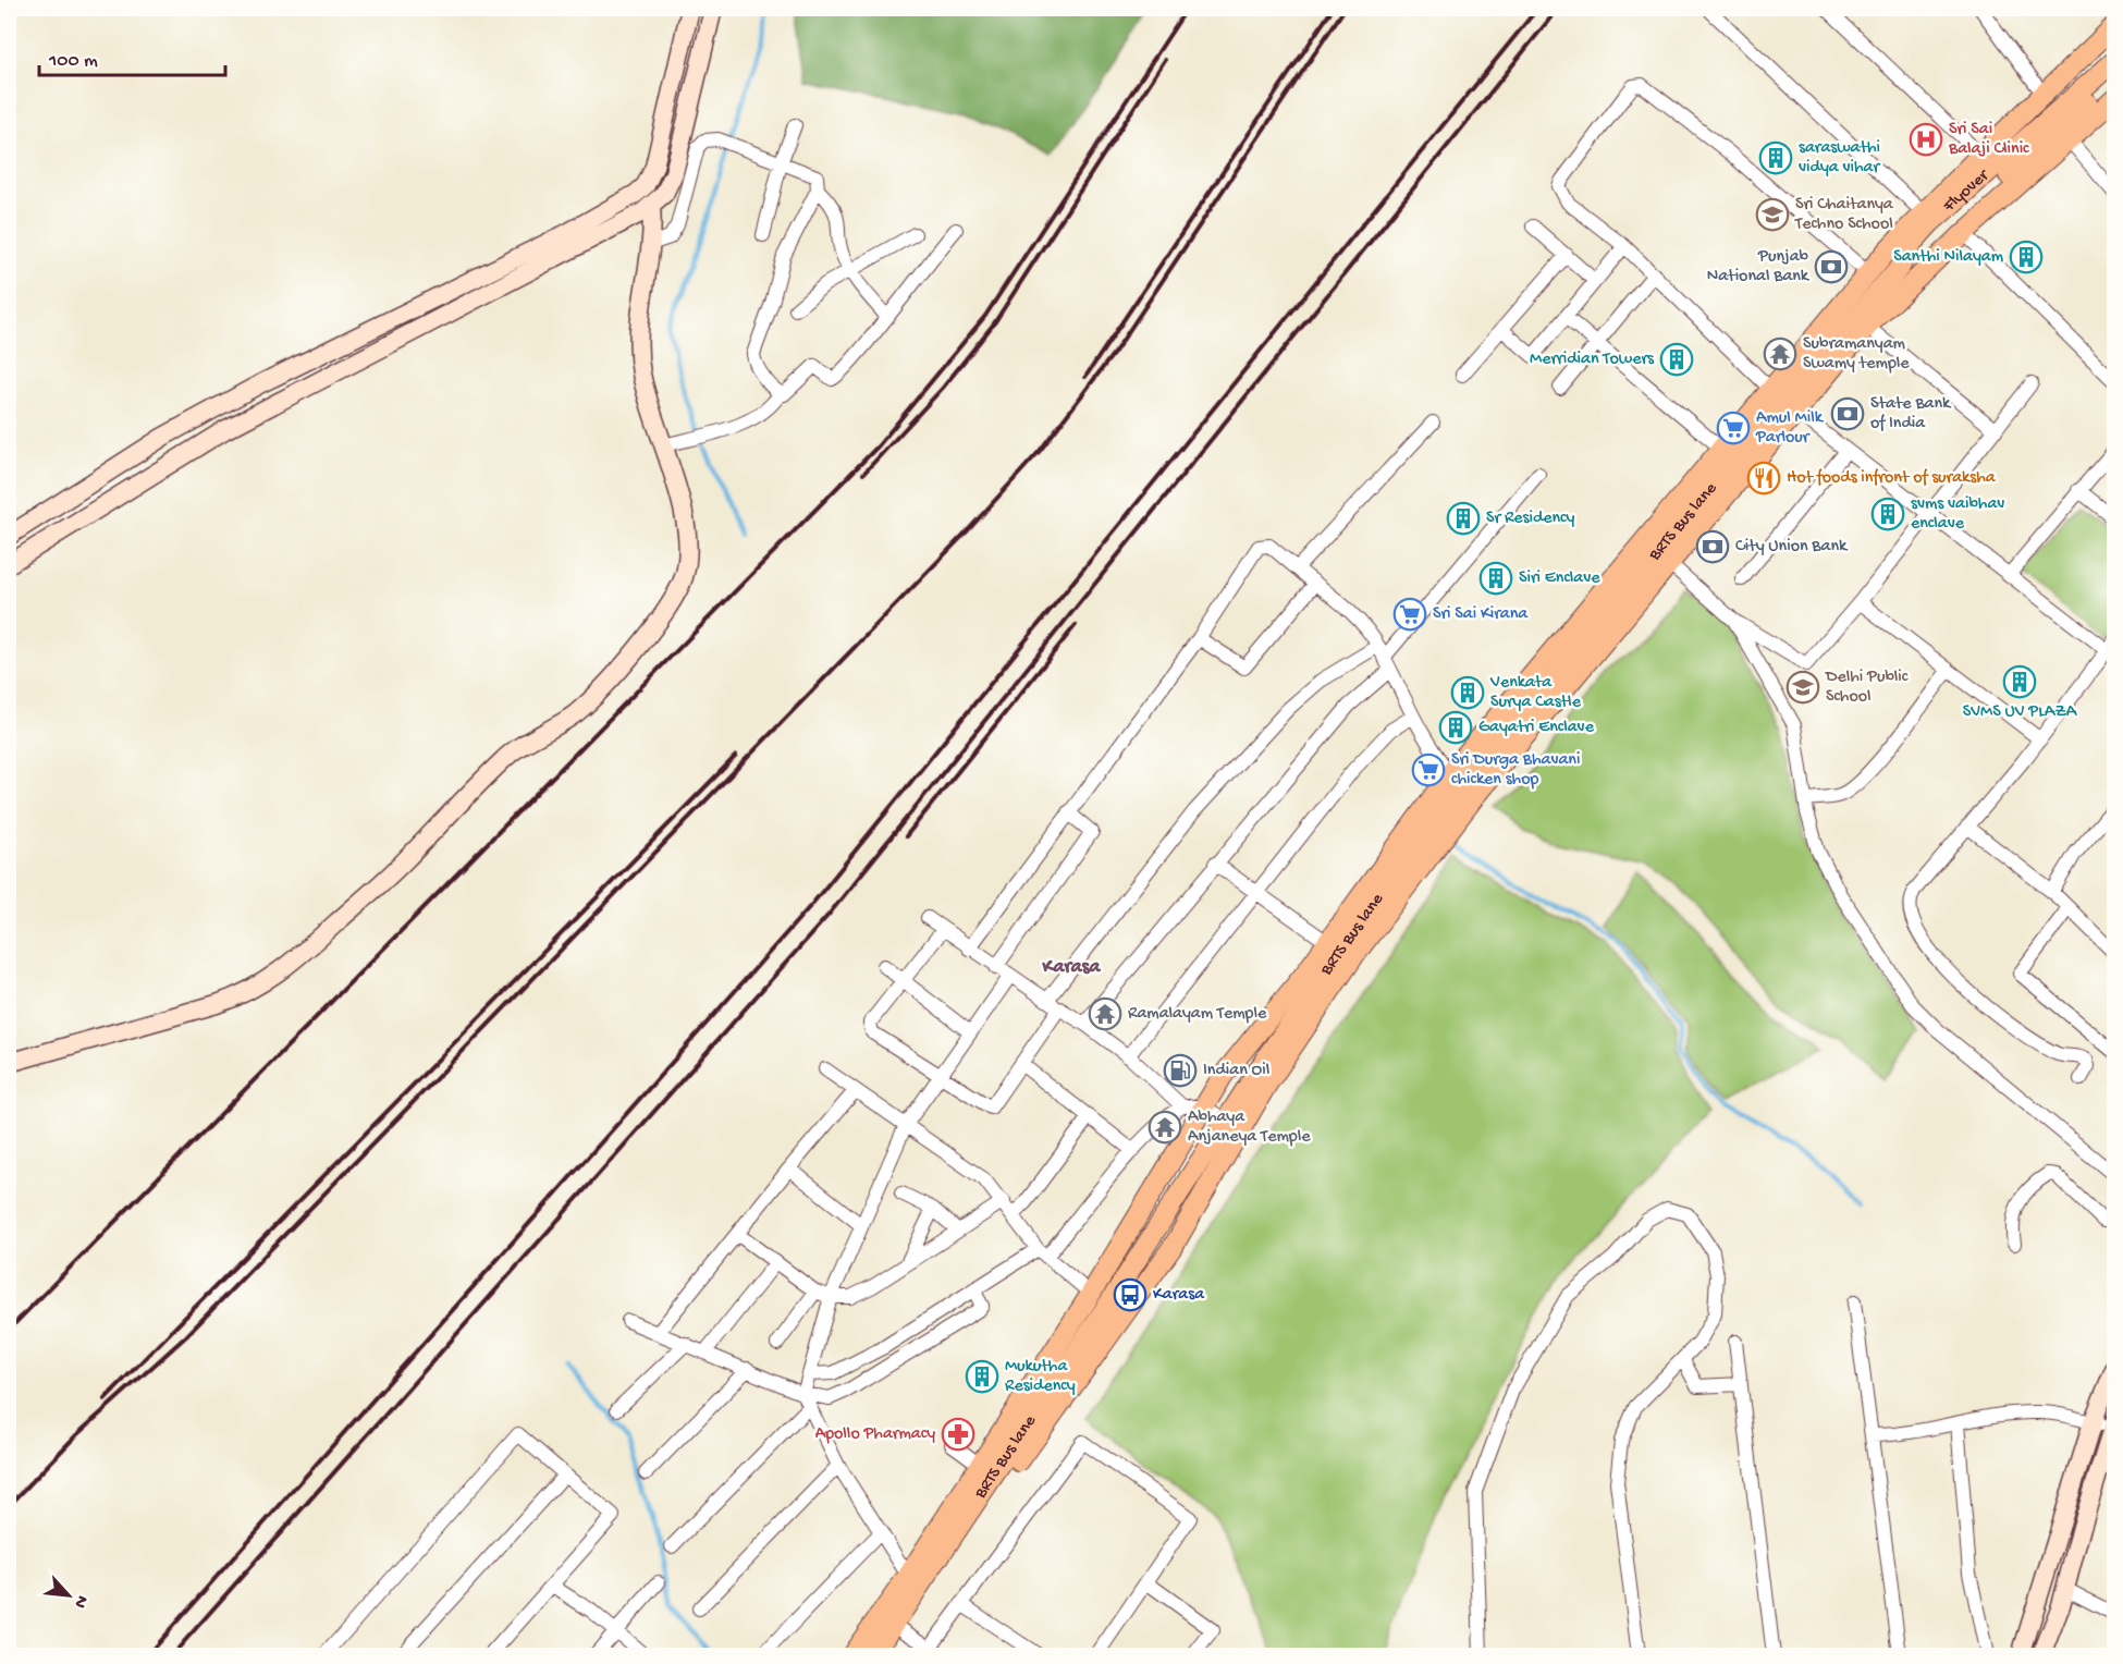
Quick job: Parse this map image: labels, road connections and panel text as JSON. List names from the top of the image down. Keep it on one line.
{"streets":{"main road":["Flyover","BRTS Bus lane"]},"crossings":[["Flyover","BRTS Bus lane"]],"districts":["Karasa"],"places":{"hospital":["Sri Sai Balaji Clinic"],"building":["saraswathi vidya vihar","Santhi Nilayam","Merridian Towers","svms vaibhav enclave","Sr Residency","Siri Enclave","SVMS UV PLAZA","Venkata Surya Castle","Gayatri Enclave","Mukutha Residency"],"school or university":["Sri Chaitanya Techno School","Delhi Public School"],"bank":["Punjab National Bank","State Bank of India","City Union Bank"],"temple":["Subramanyam Swamy temple","Ramalayam Temple","Abhaya Anjaneya Temple"],"supermarket":["Amul Milk Parlour","Sri Sai Kirana","Sri Durga Bhavani chicken shop"],"restaurant":["Hot foods infront of suraksha"],"fuel station":["Indian Oil"],"bus stop":["Karasa"],"pharmacy":["Apollo Pharmacy"]},"scale_bar":"100 m","north":"bottom right"}
